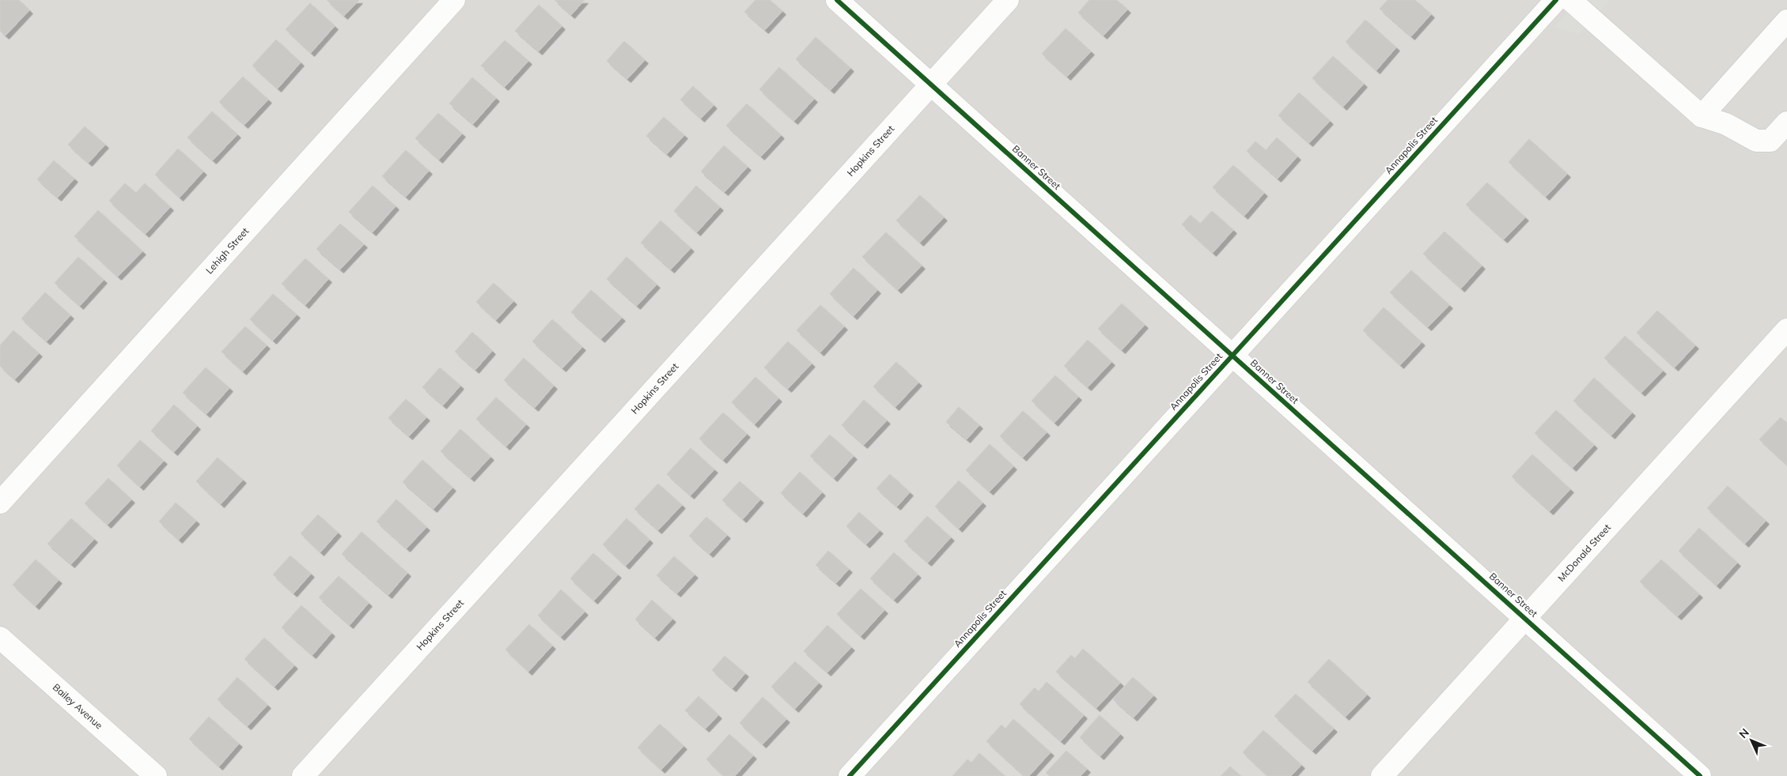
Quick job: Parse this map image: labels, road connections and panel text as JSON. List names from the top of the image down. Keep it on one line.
{"streets":{"street":["Annapolis Street","Hopkins Street","Banner Street","Lehigh Street","McDonald Street","Bailey Avenue"]},"crossings":[["Annapolis Street","Banner Street"],["Hopkins Street","Banner Street"],["Banner Street","McDonald Street"]],"north":"top left"}
